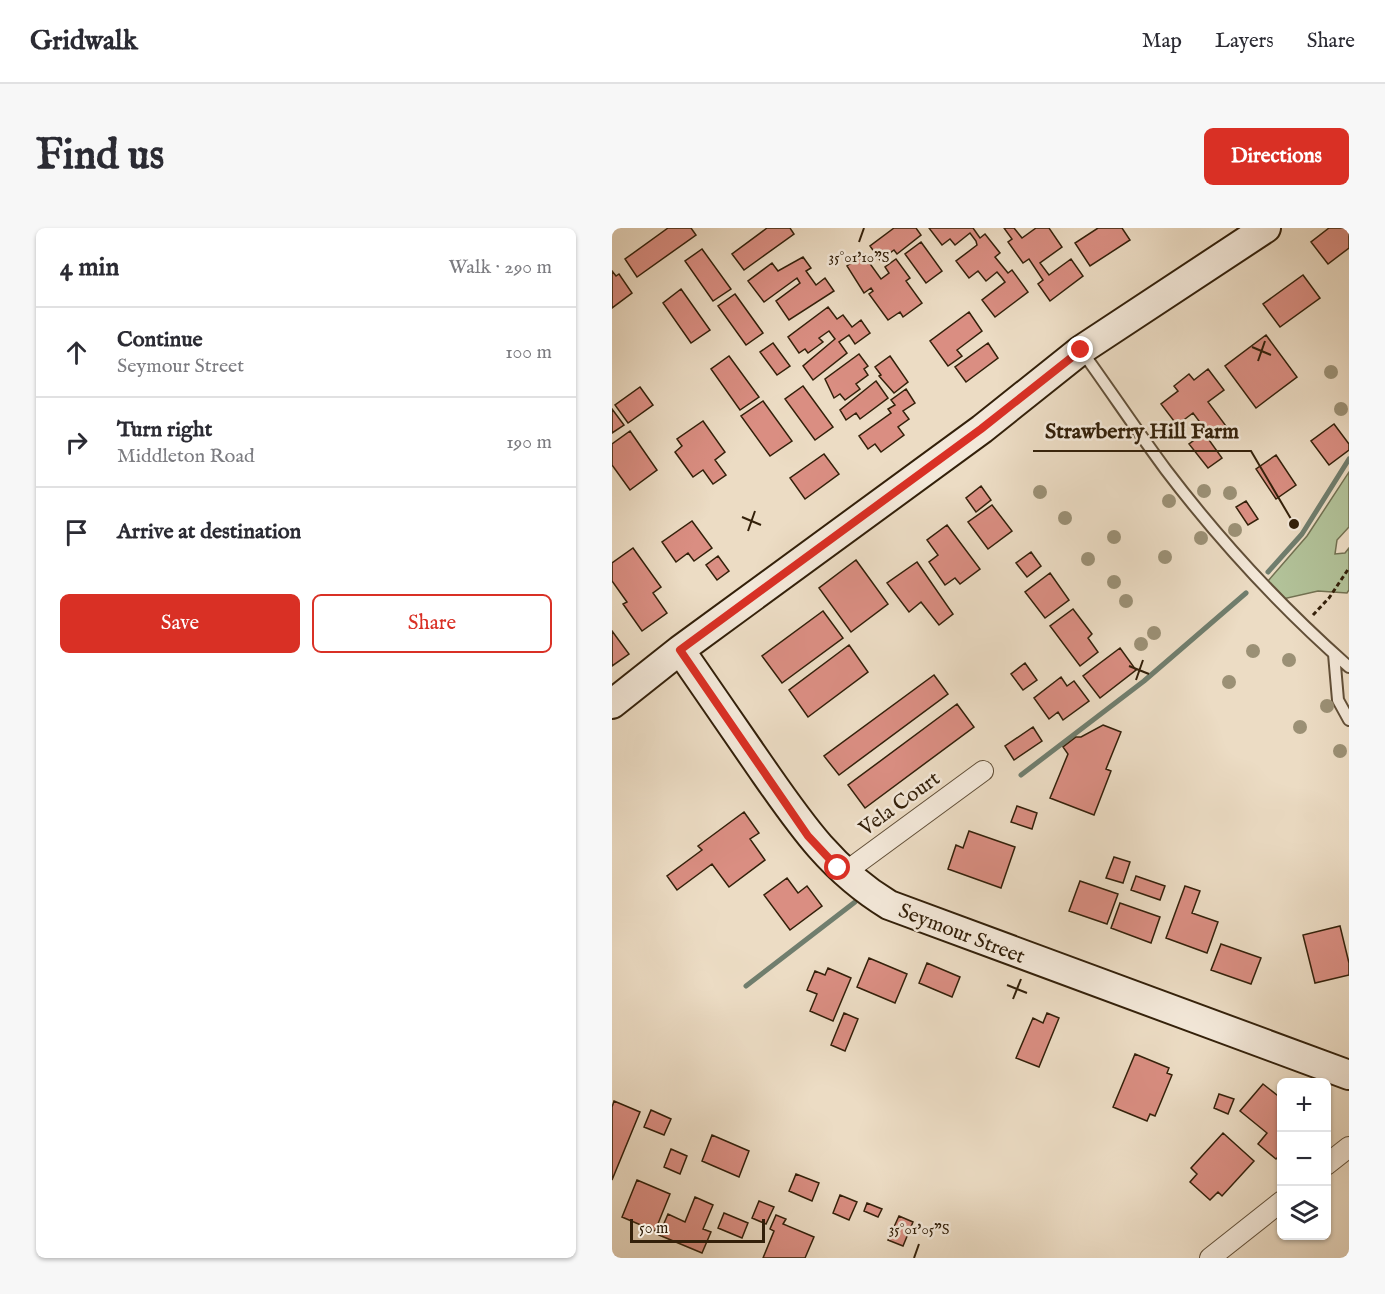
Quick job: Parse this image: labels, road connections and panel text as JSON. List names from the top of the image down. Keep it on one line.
{"streets":{"street":["Vela Court","Seymour Street"]},"crossings":[["Vela Court","Seymour Street"]],"places":["Strawberry Hill Farm"],"scale_bar":"50 m","page":{"header":"Gridwalk","nav":["Map","Layers","Share"],"buttons":["Directions",["Save","Share"]],"title":"Find us","heading":["4 min","Walk · 290 m"],"list":[["Continue","Seymour Street","100 m"],["Turn right","Middleton Road","190 m"],"Arrive at destination"],"map_buttons":["+","−"],"scale":"50 m"},"coordinates":["35°01'10\"S","35°01'05\"S"]}
